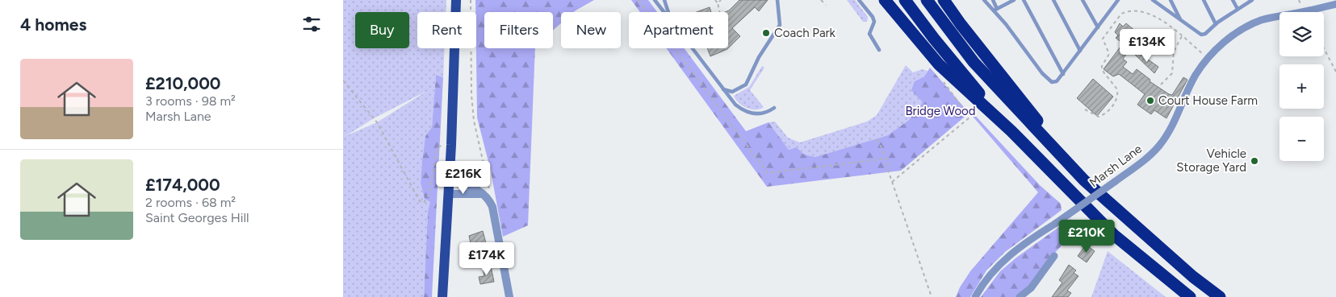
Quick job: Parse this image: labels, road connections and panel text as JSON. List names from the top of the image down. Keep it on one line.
{"streets":{"street":["Marsh Lane"]},"parks":["Bridge Wood"],"places":["Coach Park","Court House Farm","Vehicle Storage Yard"],"page":{"heading":"4 homes","map_buttons":["+","−"],"chip":["Buy","Rent","Filters","New","Apartment"],"price":["£134K","£216K","£210K","£174K"],"list":[{"name":"£210,000","note":"3 rooms · 98 m² · Marsh Lane"},{"name":"£174,000","note":"2 rooms · 68 m² · Saint Georges Hill"}]}}
